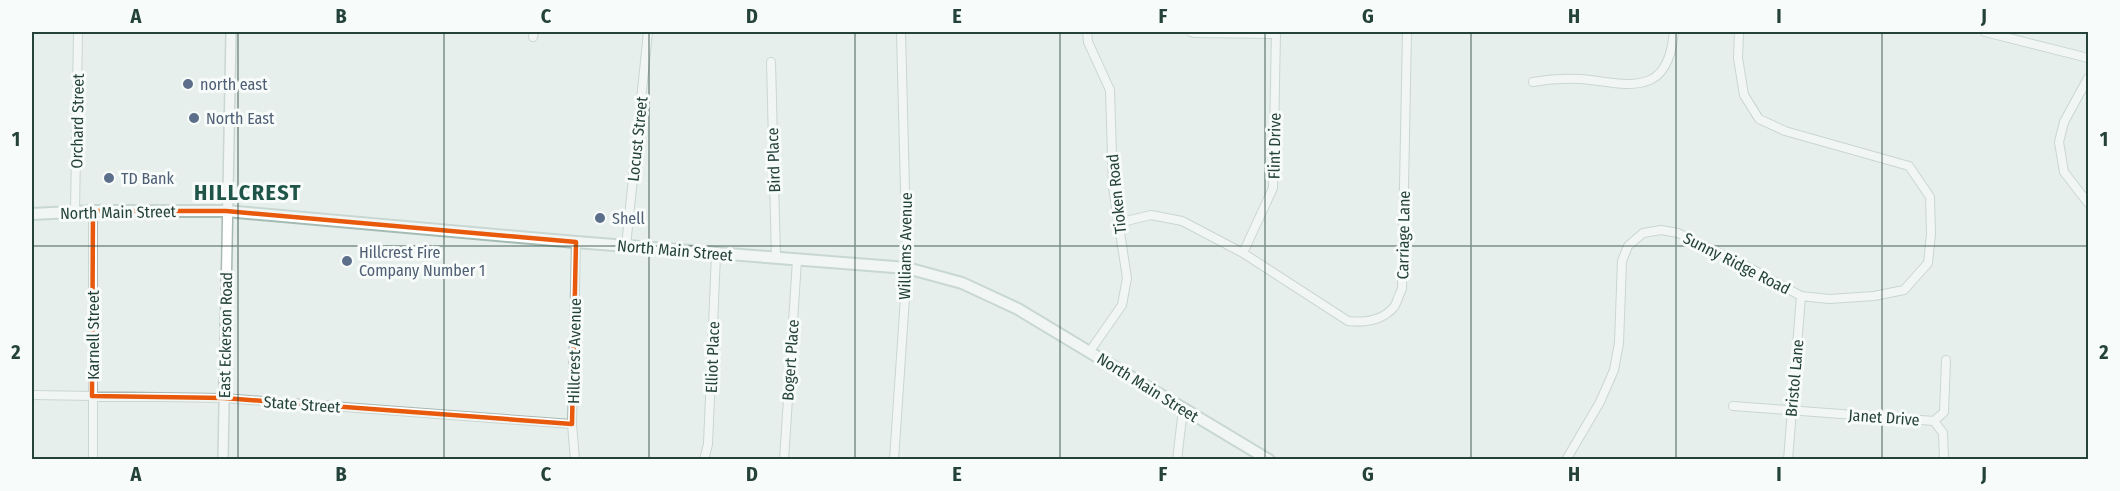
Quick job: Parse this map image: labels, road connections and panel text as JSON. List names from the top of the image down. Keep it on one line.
{"streets":{"main road":["North Main Street"],"street":["Orchard Street","Locust Street","Flint Drive","Bird Place","Tioken Road","Carriage Lane","Williams Avenue","Sunny Ridge Road","Karnell Street","East Eckerson Road","Hillcrest Avenue","Elliot Place","Bogert Place","Bristol Lane","State Street","Janet Drive"]},"crossings":[["Orchard Street","North Main Street"],["Locust Street","North Main Street"],["Flint Drive","Carriage Lane"],["Bird Place","North Main Street"],["Tioken Road","North Main Street"],["Tioken Road","Carriage Lane"],["North Main Street","Williams Avenue"],["North Main Street","Karnell Street"],["North Main Street","East Eckerson Road"],["North Main Street","Hillcrest Avenue"],["North Main Street","Elliot Place"],["North Main Street","Bogert Place"],["Sunny Ridge Road","Bristol Lane"],["Karnell Street","State Street"],["East Eckerson Road","State Street"],["Hillcrest Avenue","State Street"],["Bristol Lane","Janet Drive"]],"districts":["HILLCREST"],"places":["north east","North East","TD Bank","Shell","Hillcrest Fire Company Number 1"],"grid":{"columns":["A","B","C","D","E","F","G","H","I","J"],"rows":["1","2"]}}
